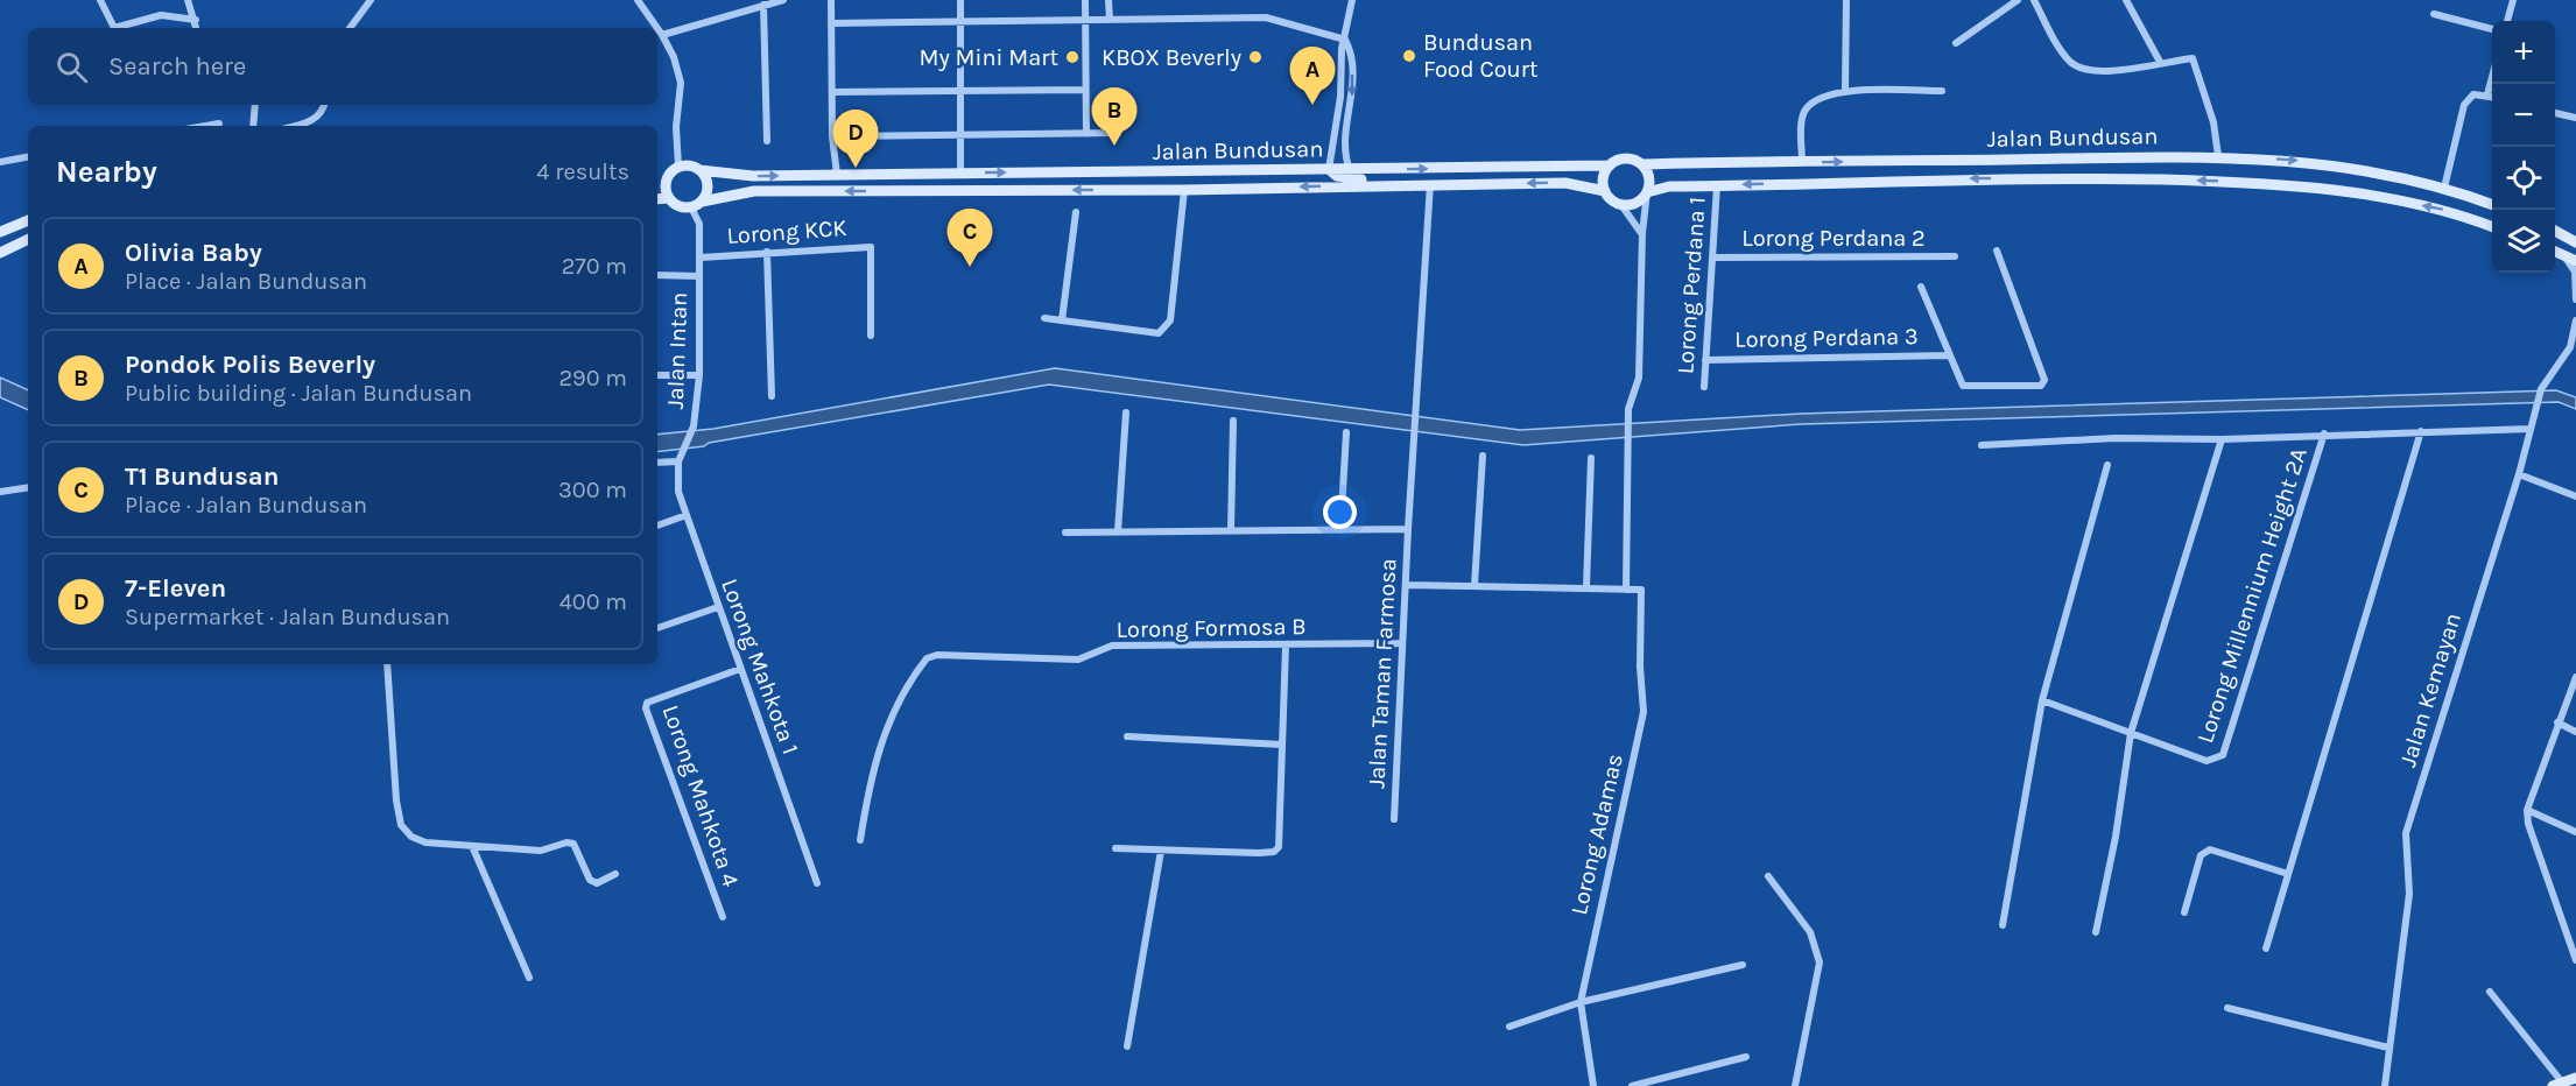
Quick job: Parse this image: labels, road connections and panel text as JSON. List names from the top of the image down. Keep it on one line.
{"streets":{"main road":["Jalan Bundusan"],"street":["Lorong KCK","Lorong Perdana 2","Lorong Perdana 1","Lorong Perdana 3","Jalan Intan","Lorong Millennium Height 2A","Lorong Formosa B","Lorong Mahkota 1","Jalan Taman Farmosa","Jalan Kemayan","Lorong Mahkota 4","Lorong Adamas"]},"crossings":[["Jalan Bundusan","Lorong Perdana 1"],["Jalan Bundusan","Jalan Intan"],["Jalan Bundusan","Jalan Taman Farmosa"],["Lorong KCK","Jalan Intan"],["Lorong Perdana 2","Lorong Perdana 1"],["Lorong Perdana 1","Lorong Perdana 3"],["Jalan Intan","Lorong Mahkota 1"],["Lorong Formosa B","Jalan Taman Farmosa"],["Lorong Mahkota 1","Lorong Mahkota 4"]],"places":["Bundusan Food Court","My Mini Mart","KBOX Beverly"],"page":{"map_buttons":["+","−"],"search":"Search here","pins":["A","B","D","C"],"heading":["Nearby","4 results"],"list":[{"mark":"A","name":"Olivia Baby","note":"Place · Jalan Bundusan","value":"270 m"},{"mark":"B","name":"Pondok Polis Beverly","note":"Public building · Jalan Bundusan","value":"290 m"},{"mark":"C","name":"T1 Bundusan","note":"Place · Jalan Bundusan","value":"300 m"},{"mark":"D","name":"7-Eleven","note":"Supermarket · Jalan Bundusan","value":"400 m"}]}}
